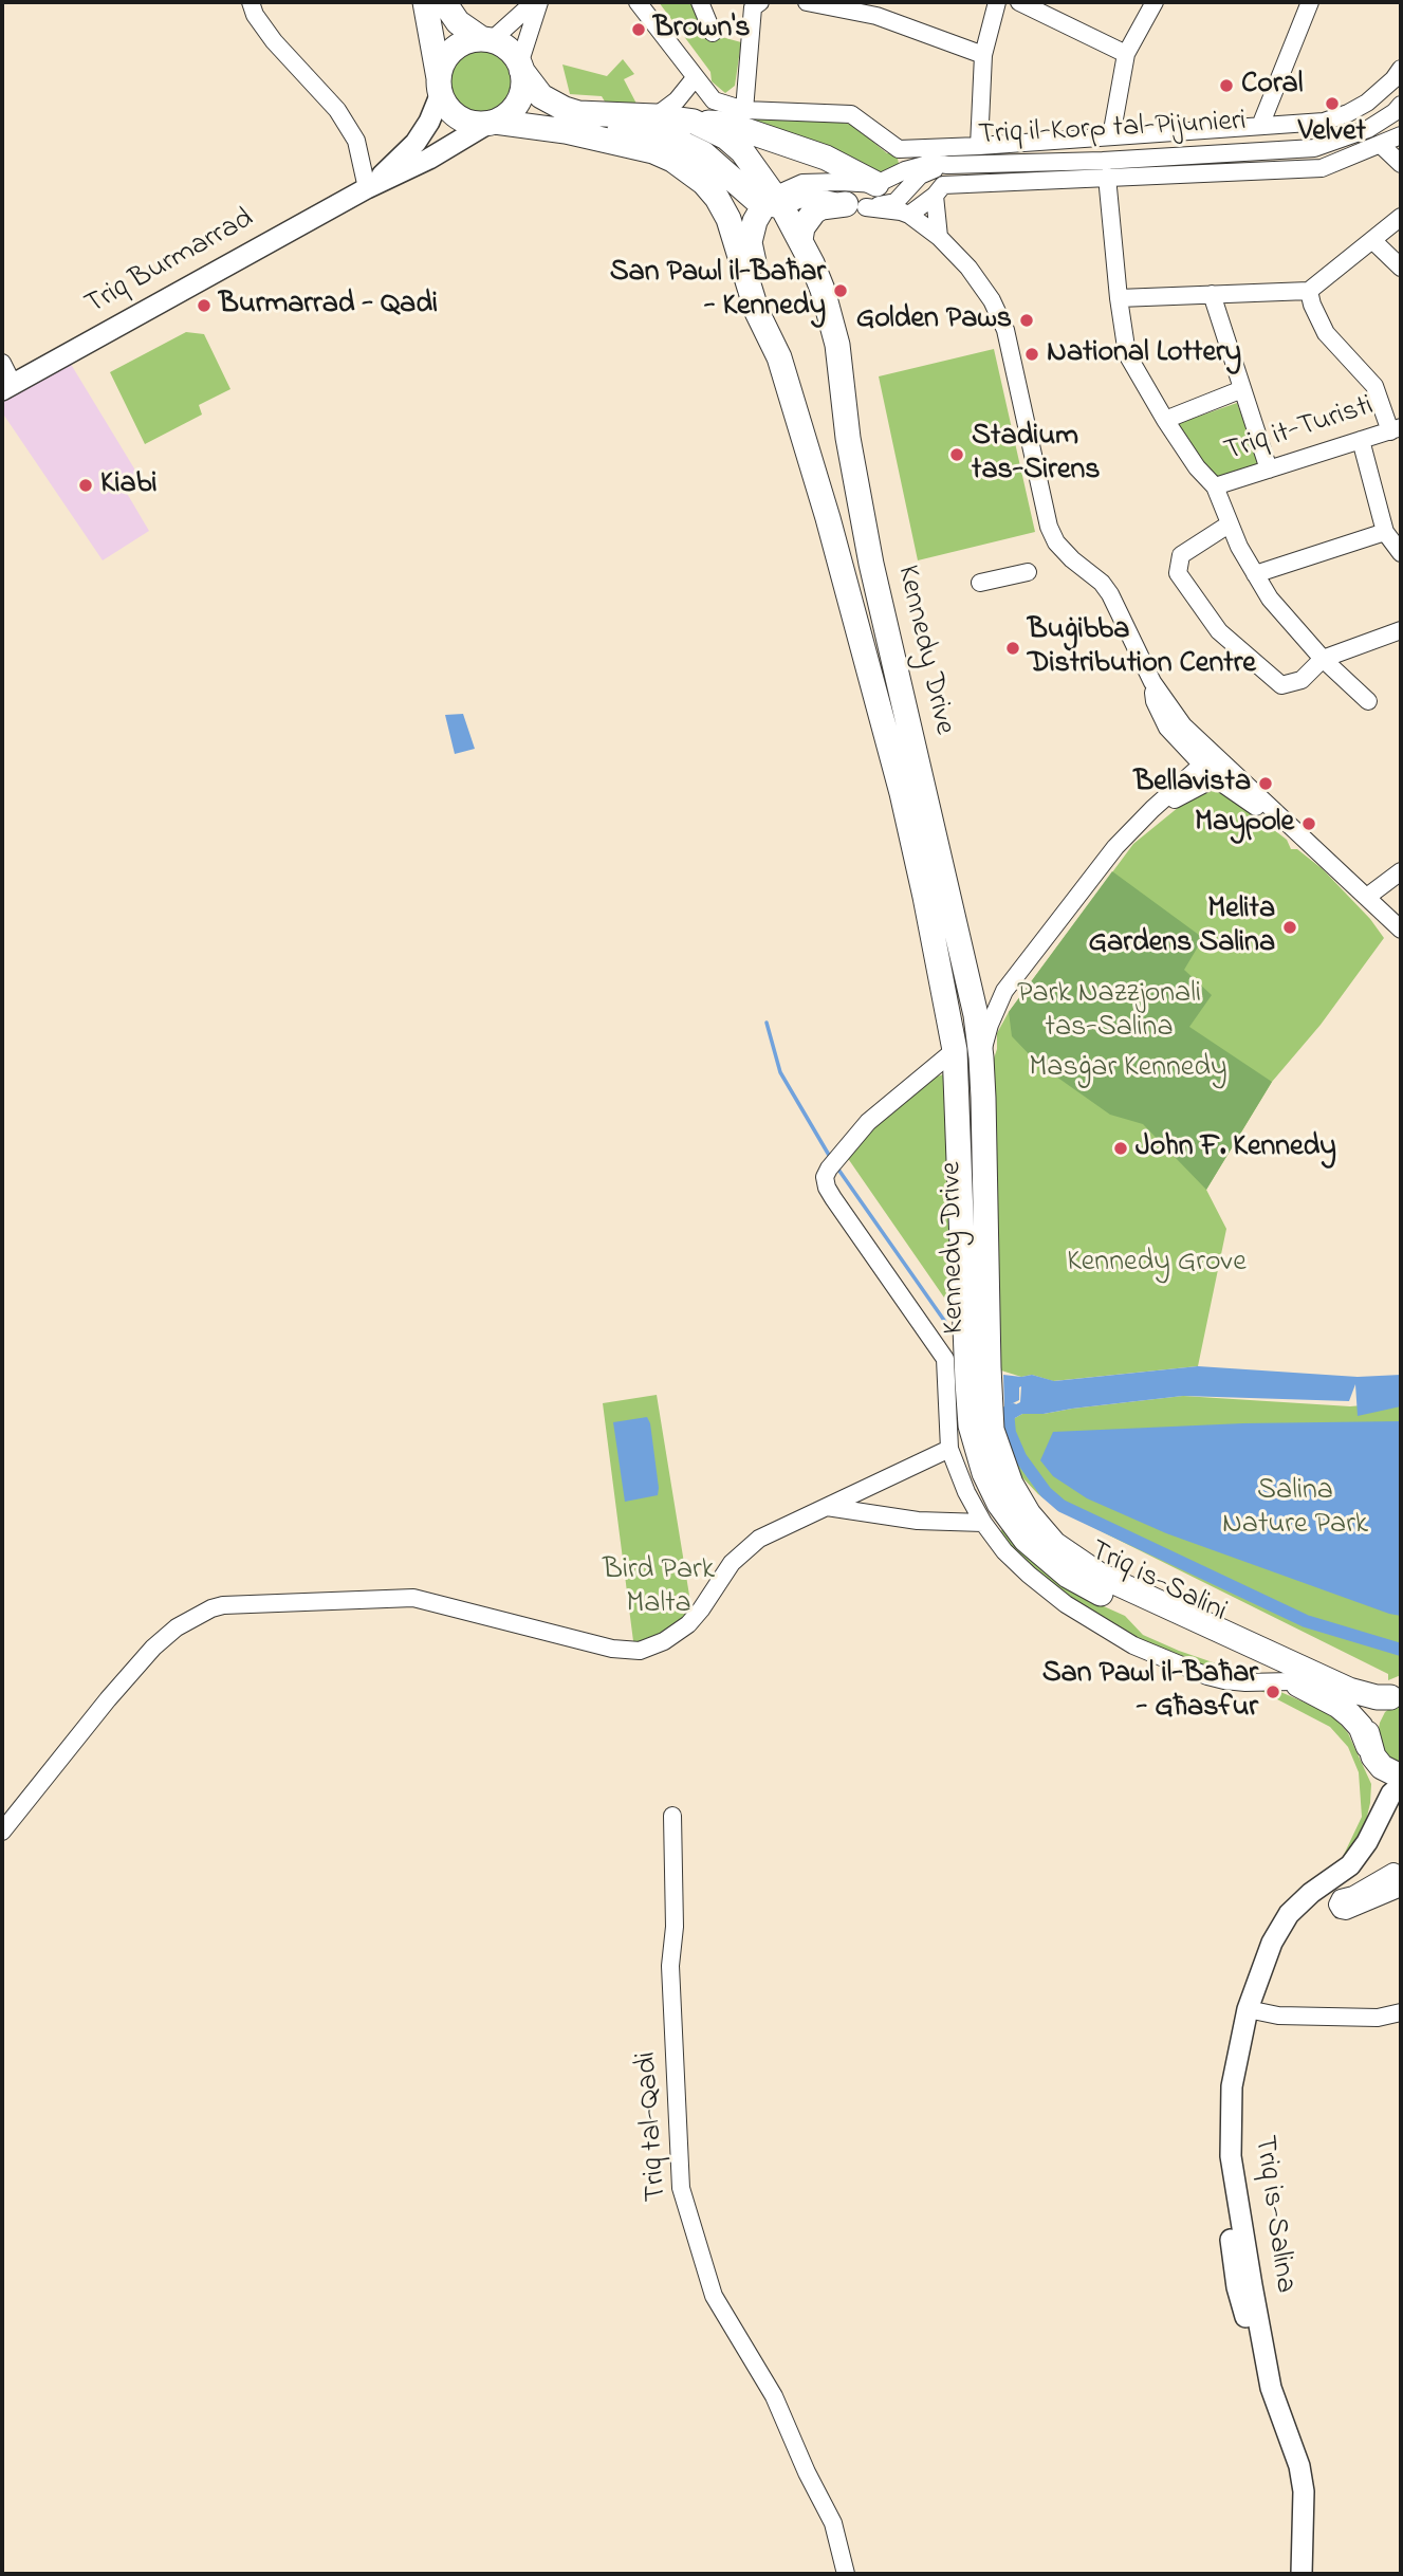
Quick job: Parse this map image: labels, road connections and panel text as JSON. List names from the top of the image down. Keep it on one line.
{"streets":{"highway":["Kennedy Drive","Triq is-Salini"],"main road":["Triq Burmarrad","Triq is-Salina"],"street":["Triq il-Korp tal-Pijunieri","Triq it-Turisti","Triq tal-Qadi"]},"crossings":[["Triq Burmarrad","Kennedy Drive"],["Kennedy Drive","Triq is-Salini"]],"parks":["Park Nazzjonali tas-Salina","Masġar Kennedy","Kennedy Grove","Salina Nature Park","Bird Park Malta"],"places":["Brown's","Coral","Velvet","San Pawl il-Baħar - Kennedy","Burmarrad - Qadi","Golden Paws","National Lottery","Stadium tas-Sirens","Kiabi","Buġibba Distribution Centre","Bellavista","Maypole","Melita Gardens Salina","John F. Kennedy","San Pawl il-Baħar - Għasfur"]}
